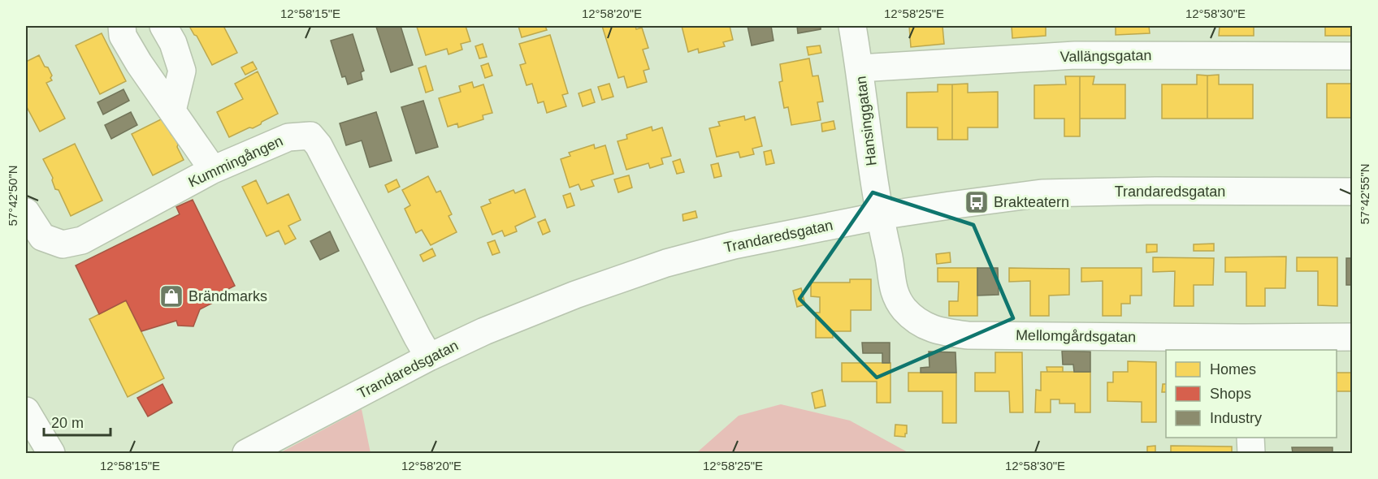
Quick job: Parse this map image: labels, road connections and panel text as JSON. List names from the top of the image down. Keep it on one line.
{"streets":{"street":["Vallängsgatan","Hansinggatan","Kummingången","Trandaredsgatan","Mellomgårdsgatan"]},"crossings":[["Vallängsgatan","Hansinggatan"],["Hansinggatan","Trandaredsgatan"],["Hansinggatan","Mellomgårdsgatan"],["Kummingången","Trandaredsgatan"],["Trandaredsgatan","Mellomgårdsgatan"]],"places":{"bus stop":["Brakteatern"],"shop":["Brändmarks"]},"legend":["Homes","Shops","Industry"],"scale_bar":"20 m","coordinates":["12°58'15\"E","12°58'20\"E","12°58'25\"E","12°58'30\"E","57°42'55\"N","57°42'50\"N"]}
